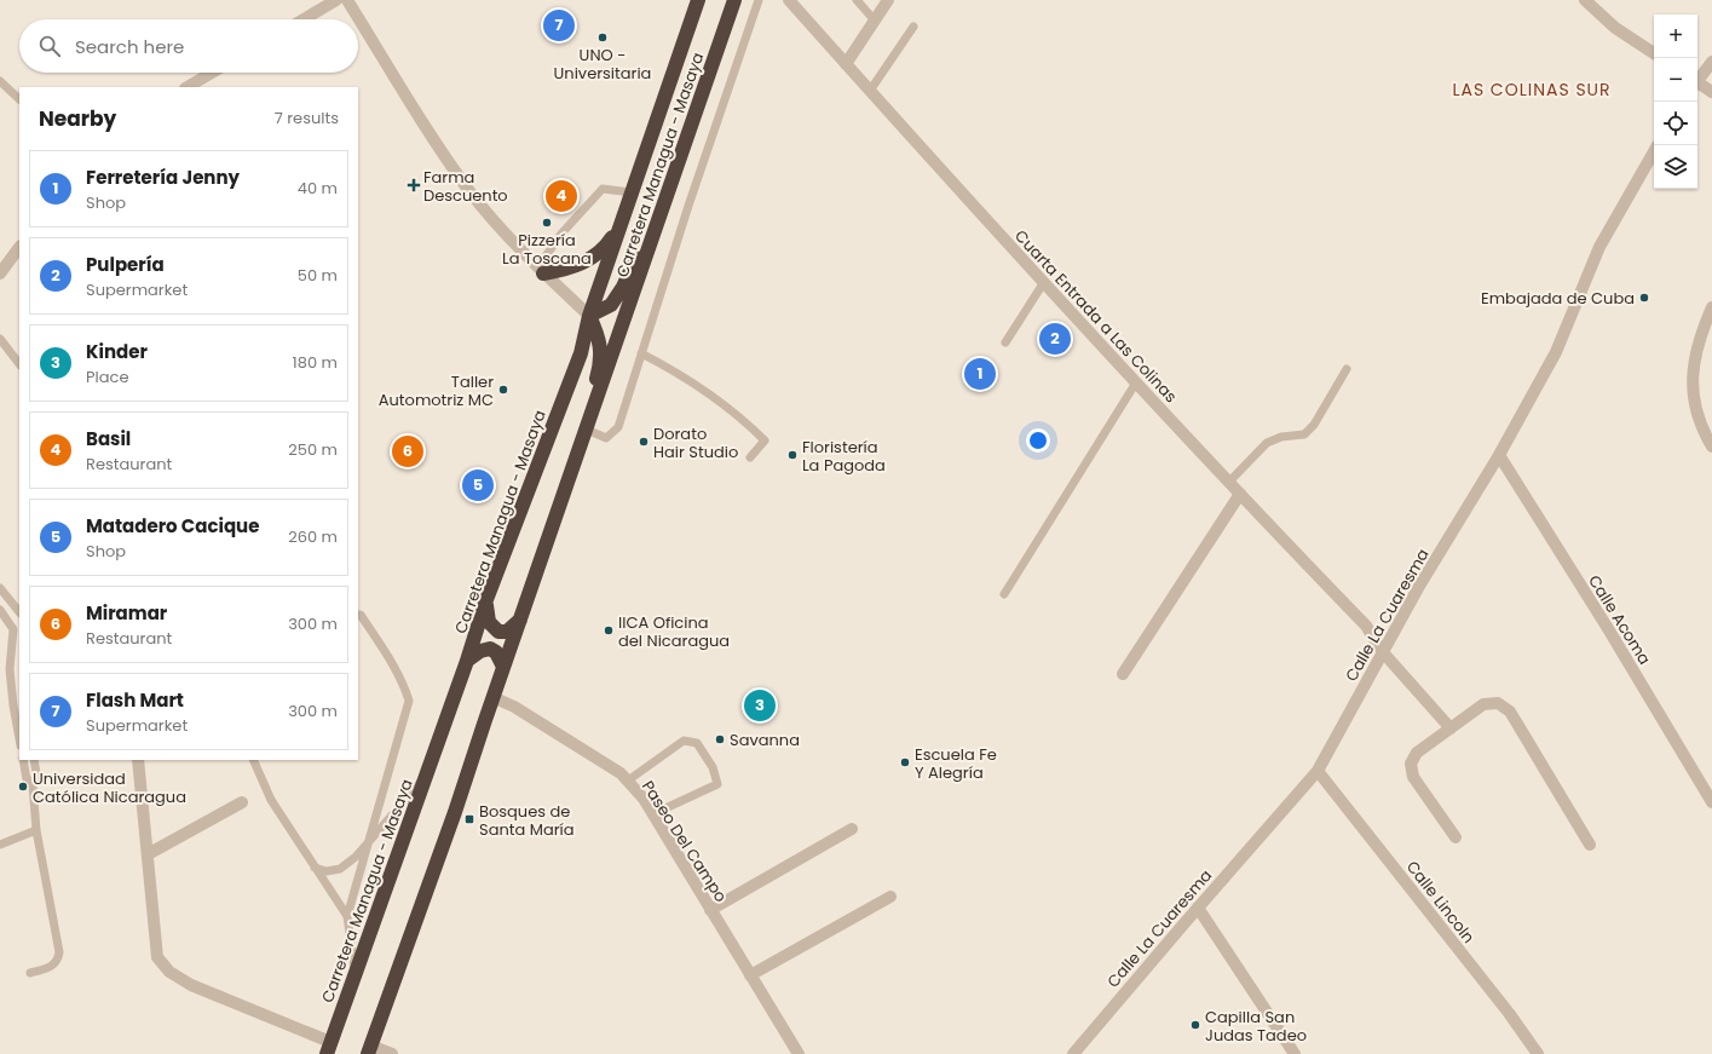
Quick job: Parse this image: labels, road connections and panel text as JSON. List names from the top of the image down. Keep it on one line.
{"streets":{"highway":["Carretera Managua - Masaya"],"street":["Cuarta Entrada a Las Colinas","Calle La Cuaresma","Calle Acoma","Paseo Del Campo","Calle Lincoln"]},"crossings":[["Carretera Managua - Masaya","Paseo Del Campo"],["Cuarta Entrada a Las Colinas","Calle La Cuaresma"],["Calle La Cuaresma","Calle Acoma"],["Calle La Cuaresma","Calle Lincoln"]],"districts":["LAS COLINAS SUR"],"places":{"other":["UNO - Universitaria","Pizzería La Toscana","Embajada de Cuba","Taller Automotriz MC","Dorato Hair Studio","Floristería La Pagoda","IICA Oficina del Nicaragua","Savanna","Escuela Fe Y Alegría","Universidad Católica Nicaragua","Capilla San Judas Tadeo"],"health":["Farma Descuento"],"transit":["Bosques de Santa María"]},"page":{"pins":["7","4","2","1","6","5","3"],"map_buttons":["+","−"],"search":"Search here","heading":["Nearby","7 results"],"list":[{"mark":"1","name":"Ferretería Jenny","note":"Shop","value":"40 m"},{"mark":"2","name":"Pulpería","note":"Supermarket","value":"50 m"},{"mark":"3","name":"Kinder","note":"Place","value":"180 m"},{"mark":"4","name":"Basil","note":"Restaurant","value":"250 m"},{"mark":"5","name":"Matadero Cacique","note":"Shop","value":"260 m"},{"mark":"6","name":"Miramar","note":"Restaurant","value":"300 m"},{"mark":"7","name":"Flash Mart","note":"Supermarket","value":"300 m"}]}}
